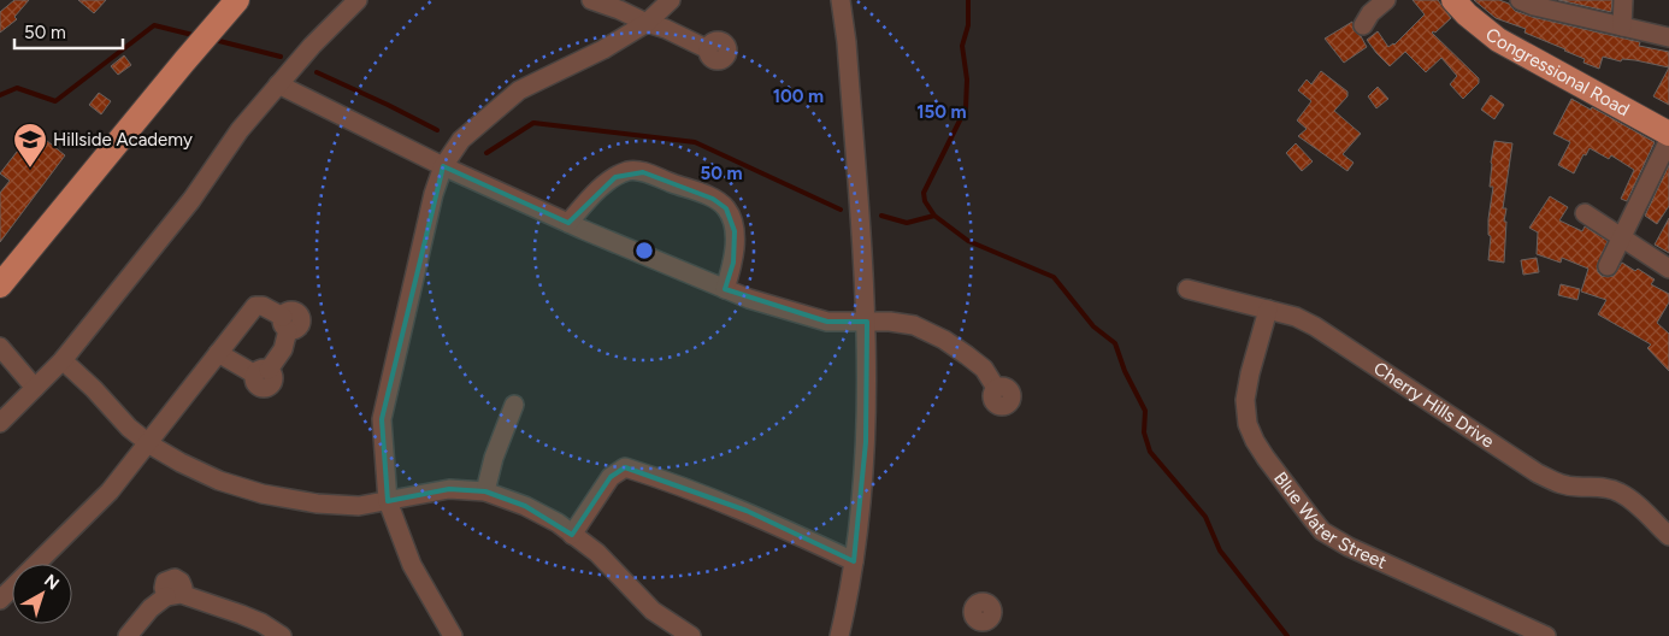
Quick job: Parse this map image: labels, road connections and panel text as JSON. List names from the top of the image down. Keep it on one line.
{"streets":{"main road":["Congressional Road"],"street":["Cherry Hills Drive","Blue Water Street"]},"crossings":[["Cherry Hills Drive","Blue Water Street"]],"places":{"school or university":["Hillside Academy"]},"scale_bar":"50 m","north":"top right","rings":["100 m","150 m","50 m"]}
